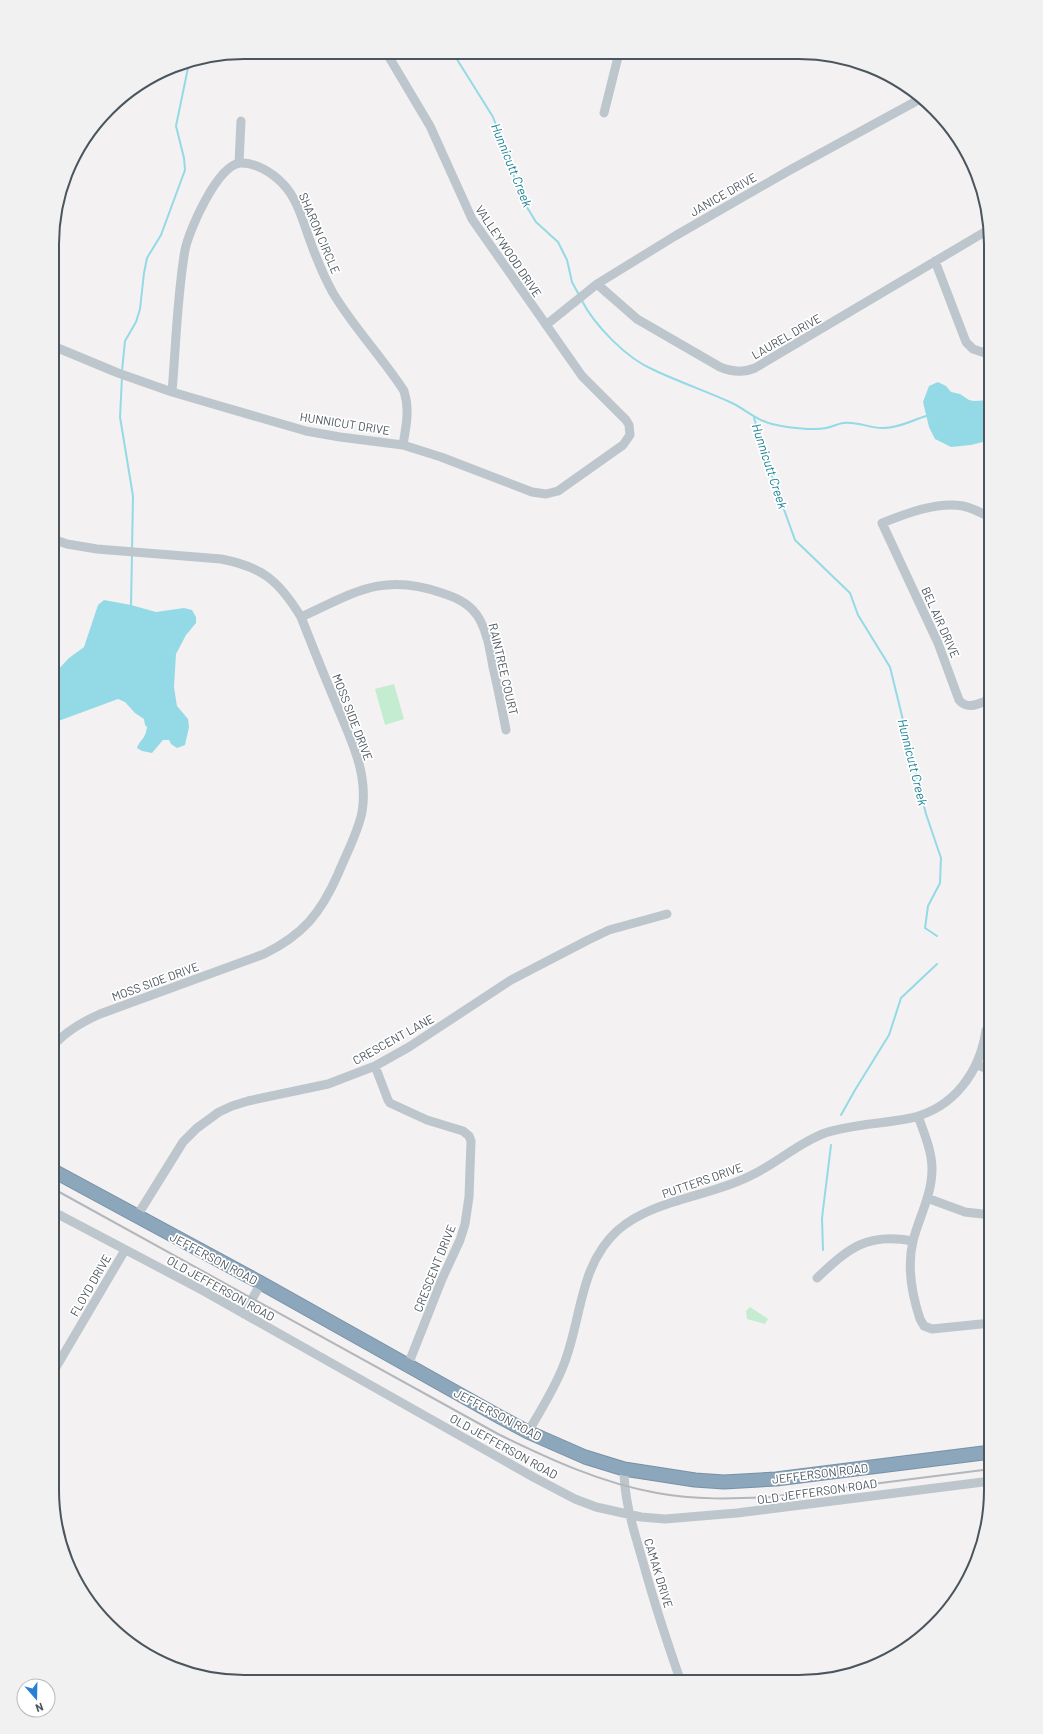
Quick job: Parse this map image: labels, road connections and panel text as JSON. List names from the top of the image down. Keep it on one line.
{"streets":{"highway":["JEFFERSON ROAD"],"street":["JANICE DRIVE","SHARON CIRCLE","VALLEYWOOD DRIVE","LAUREL DRIVE","HUNNICUT DRIVE","BEL AIR DRIVE","RAINTREE COURT","MOSS SIDE DRIVE","CRESCENT LANE","PUTTERS DRIVE","CRESCENT DRIVE","FLOYD DRIVE","OLD JEFFERSON ROAD","CAMAK DRIVE"]},"crossings":[["JANICE DRIVE","VALLEYWOOD DRIVE"],["JANICE DRIVE","LAUREL DRIVE"],["SHARON CIRCLE","HUNNICUT DRIVE"],["VALLEYWOOD DRIVE","HUNNICUT DRIVE"],["RAINTREE COURT","MOSS SIDE DRIVE"],["CRESCENT LANE","JEFFERSON ROAD"],["CRESCENT LANE","CRESCENT DRIVE"],["PUTTERS DRIVE","JEFFERSON ROAD"],["JEFFERSON ROAD","CRESCENT DRIVE"],["JEFFERSON ROAD","CAMAK DRIVE"],["FLOYD DRIVE","OLD JEFFERSON ROAD"],["OLD JEFFERSON ROAD","CAMAK DRIVE"]],"water":["Hunnicutt Creek"],"north":"bottom"}
